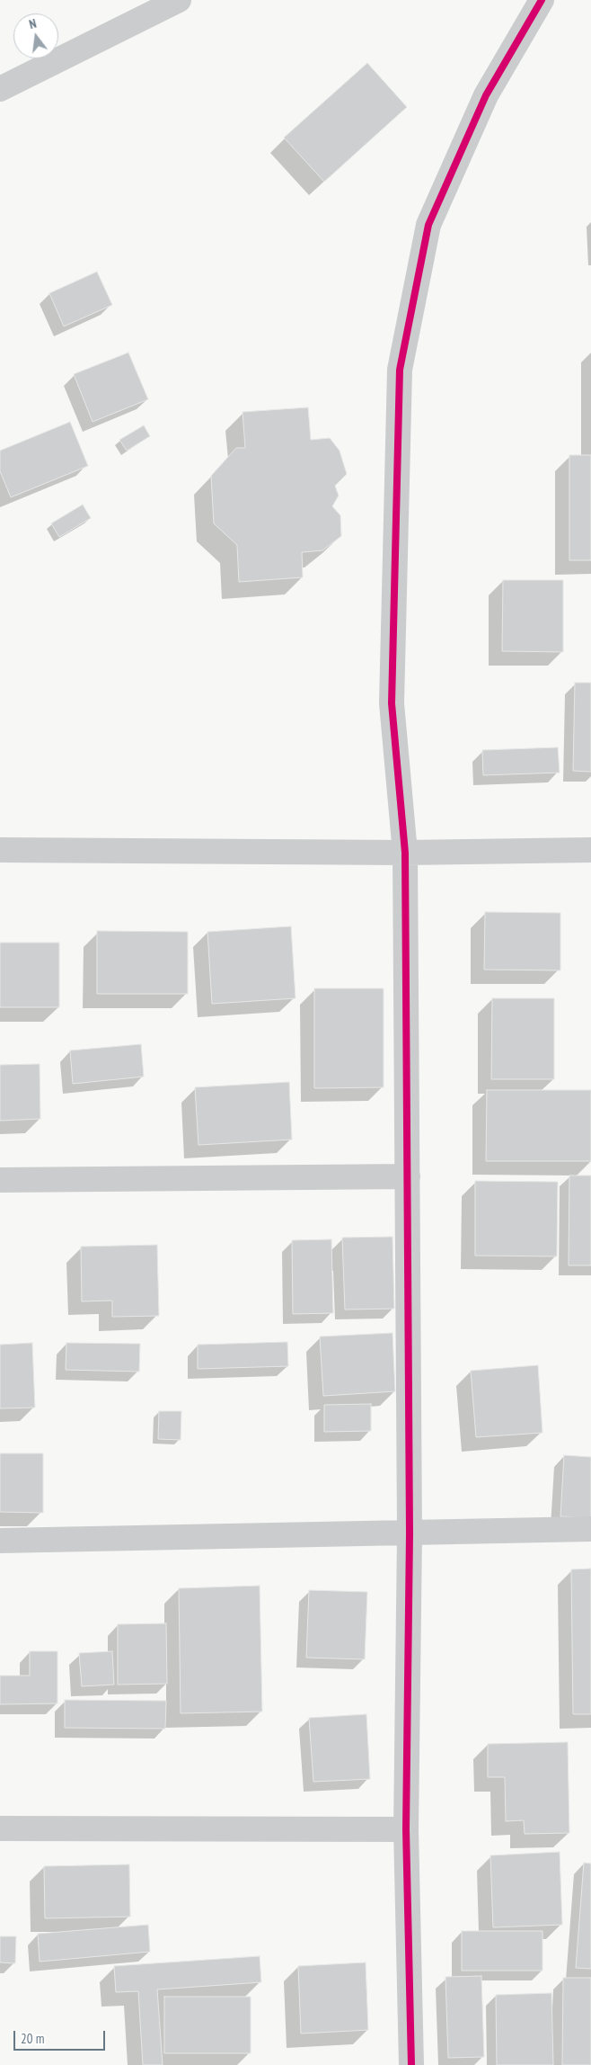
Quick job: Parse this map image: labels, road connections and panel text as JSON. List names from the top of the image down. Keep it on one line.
{"scale_bar":"20 m","north":"top"}
